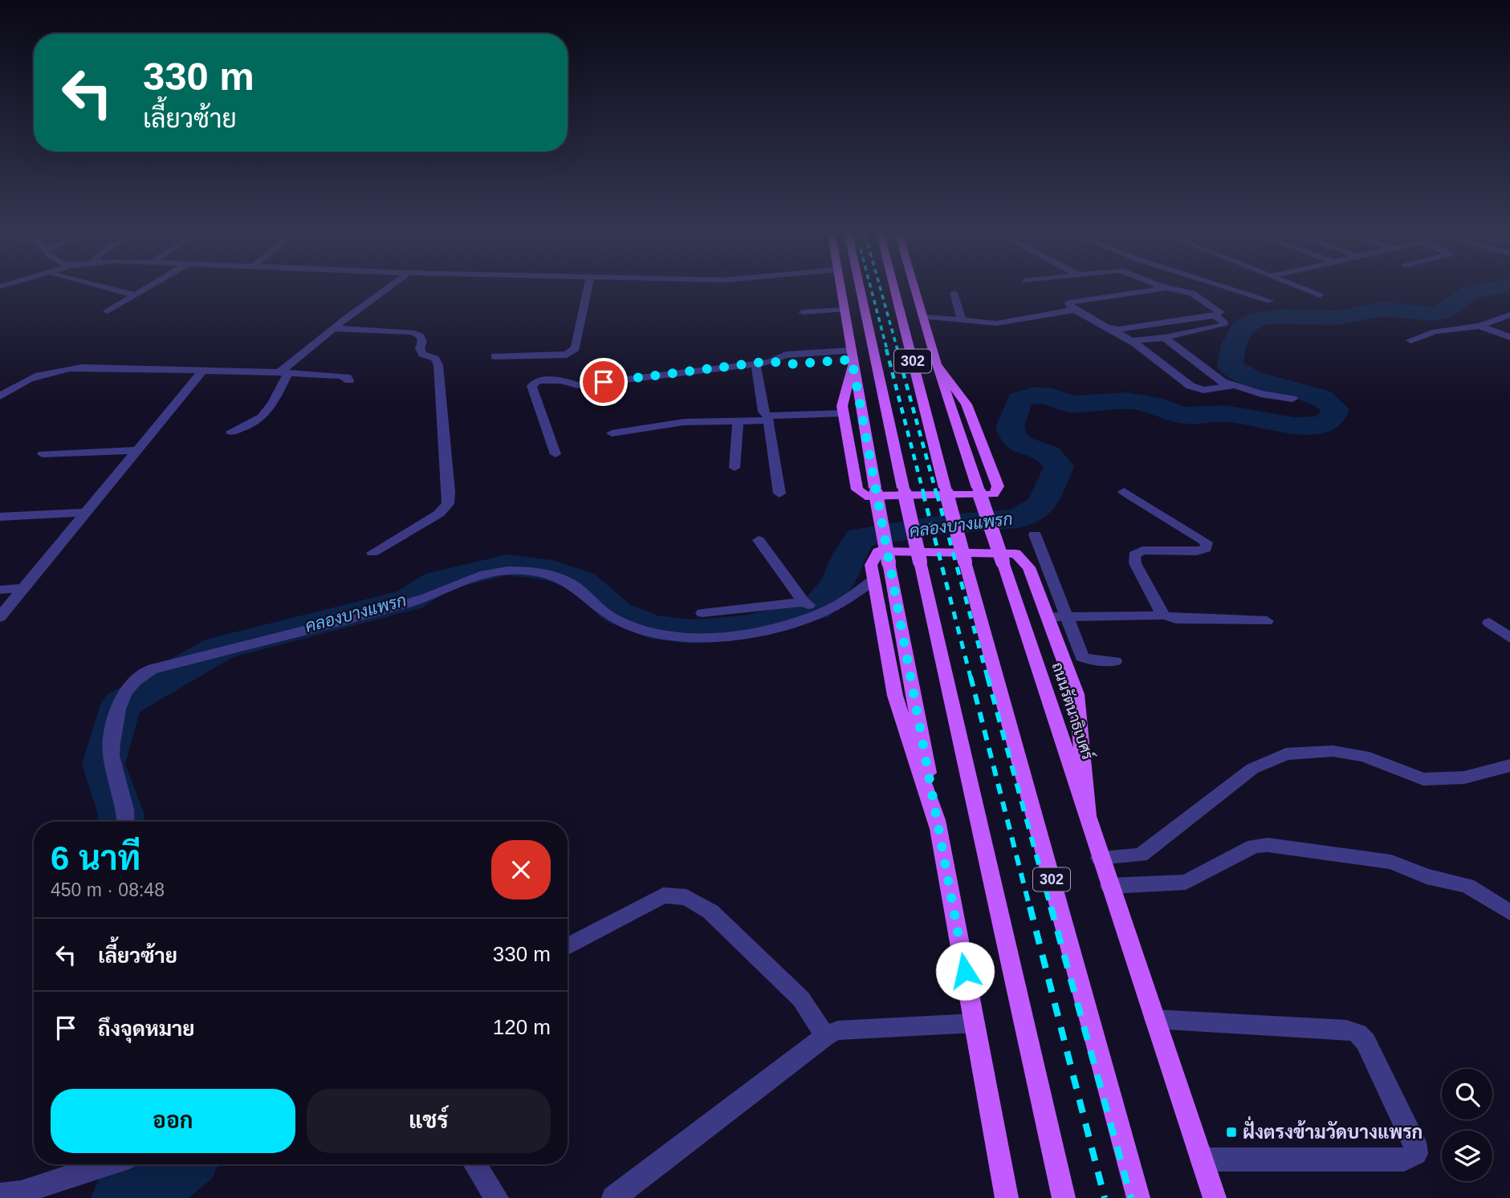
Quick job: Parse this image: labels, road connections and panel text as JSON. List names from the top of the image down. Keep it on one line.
{"streets":{"main road":["302","ถนนรัตนาธิเบศร์"]},"water":["คลองบางแพรก"],"places":{"transit":["ฝั่งตรงข้ามวัดบางแพรก"]},"page":{"turn":["330 m","เลี้ยวซ้าย"],"heading":["6 นาที","450 m · 08:48"],"list":[{"name":"เลี้ยวซ้าย","value":"330 m"},{"name":"ถึงจุดหมาย","value":"120 m"}],"buttons":["ออก","แชร์"]}}
